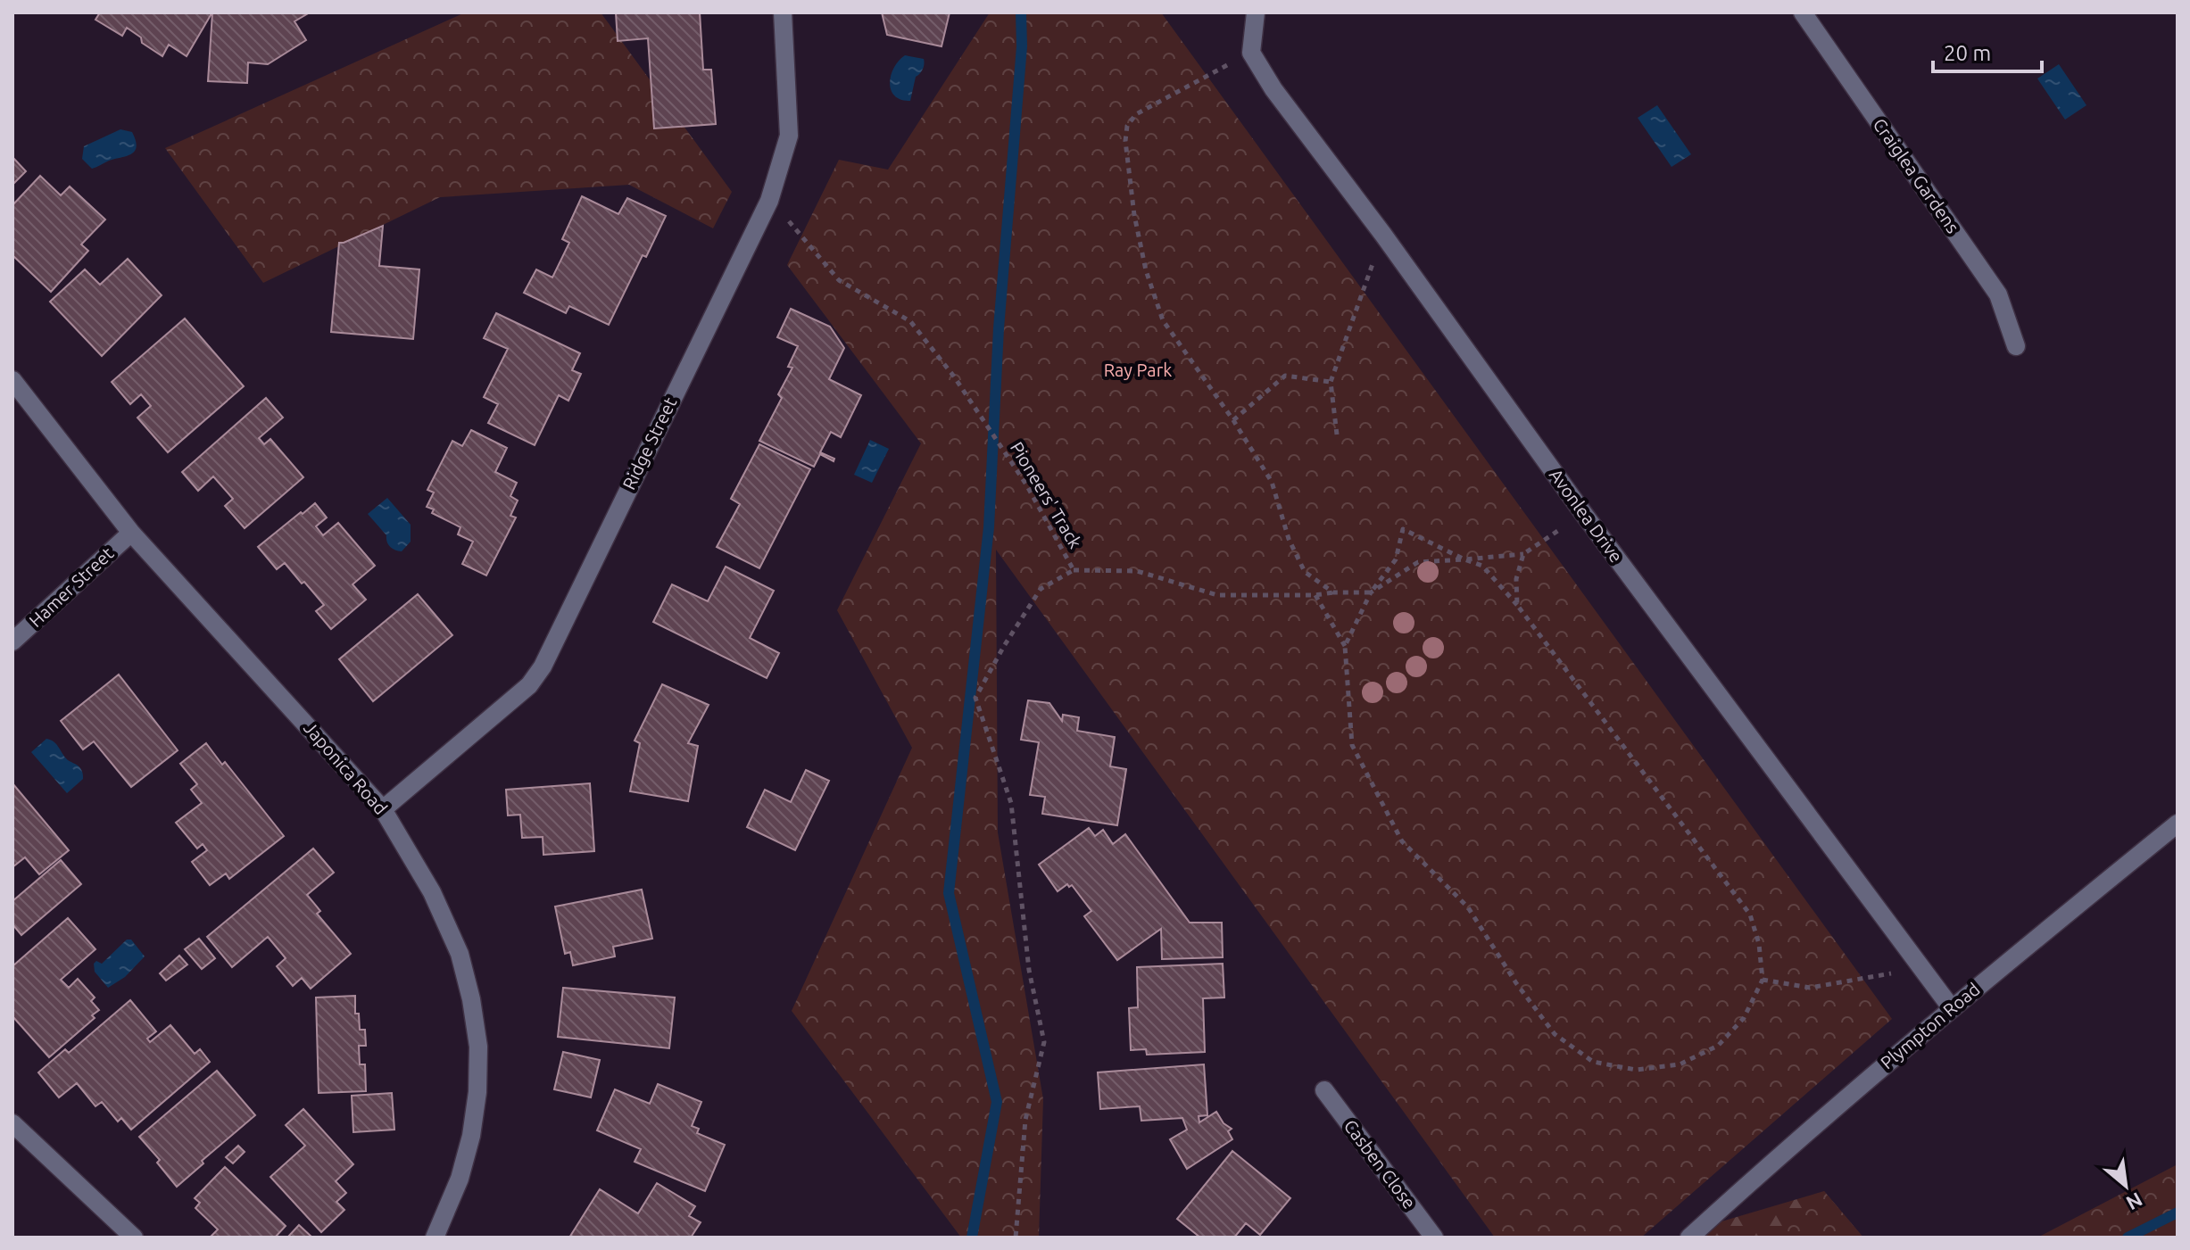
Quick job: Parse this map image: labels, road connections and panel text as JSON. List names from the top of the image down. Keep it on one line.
{"streets":{"street":["Craiglea Gardens","Ridge Street","Avonlea Drive","Hamer Street","Japonica Road","Plympton Road","Casben Close"],"path":["Pioneers' Track"]},"crossings":[["Ridge Street","Pioneers' Track"],["Ridge Street","Japonica Road"],["Avonlea Drive","Plympton Road"],["Hamer Street","Japonica Road"]],"parks":["Ray Park"],"scale_bar":"20 m","north":"bottom right"}
